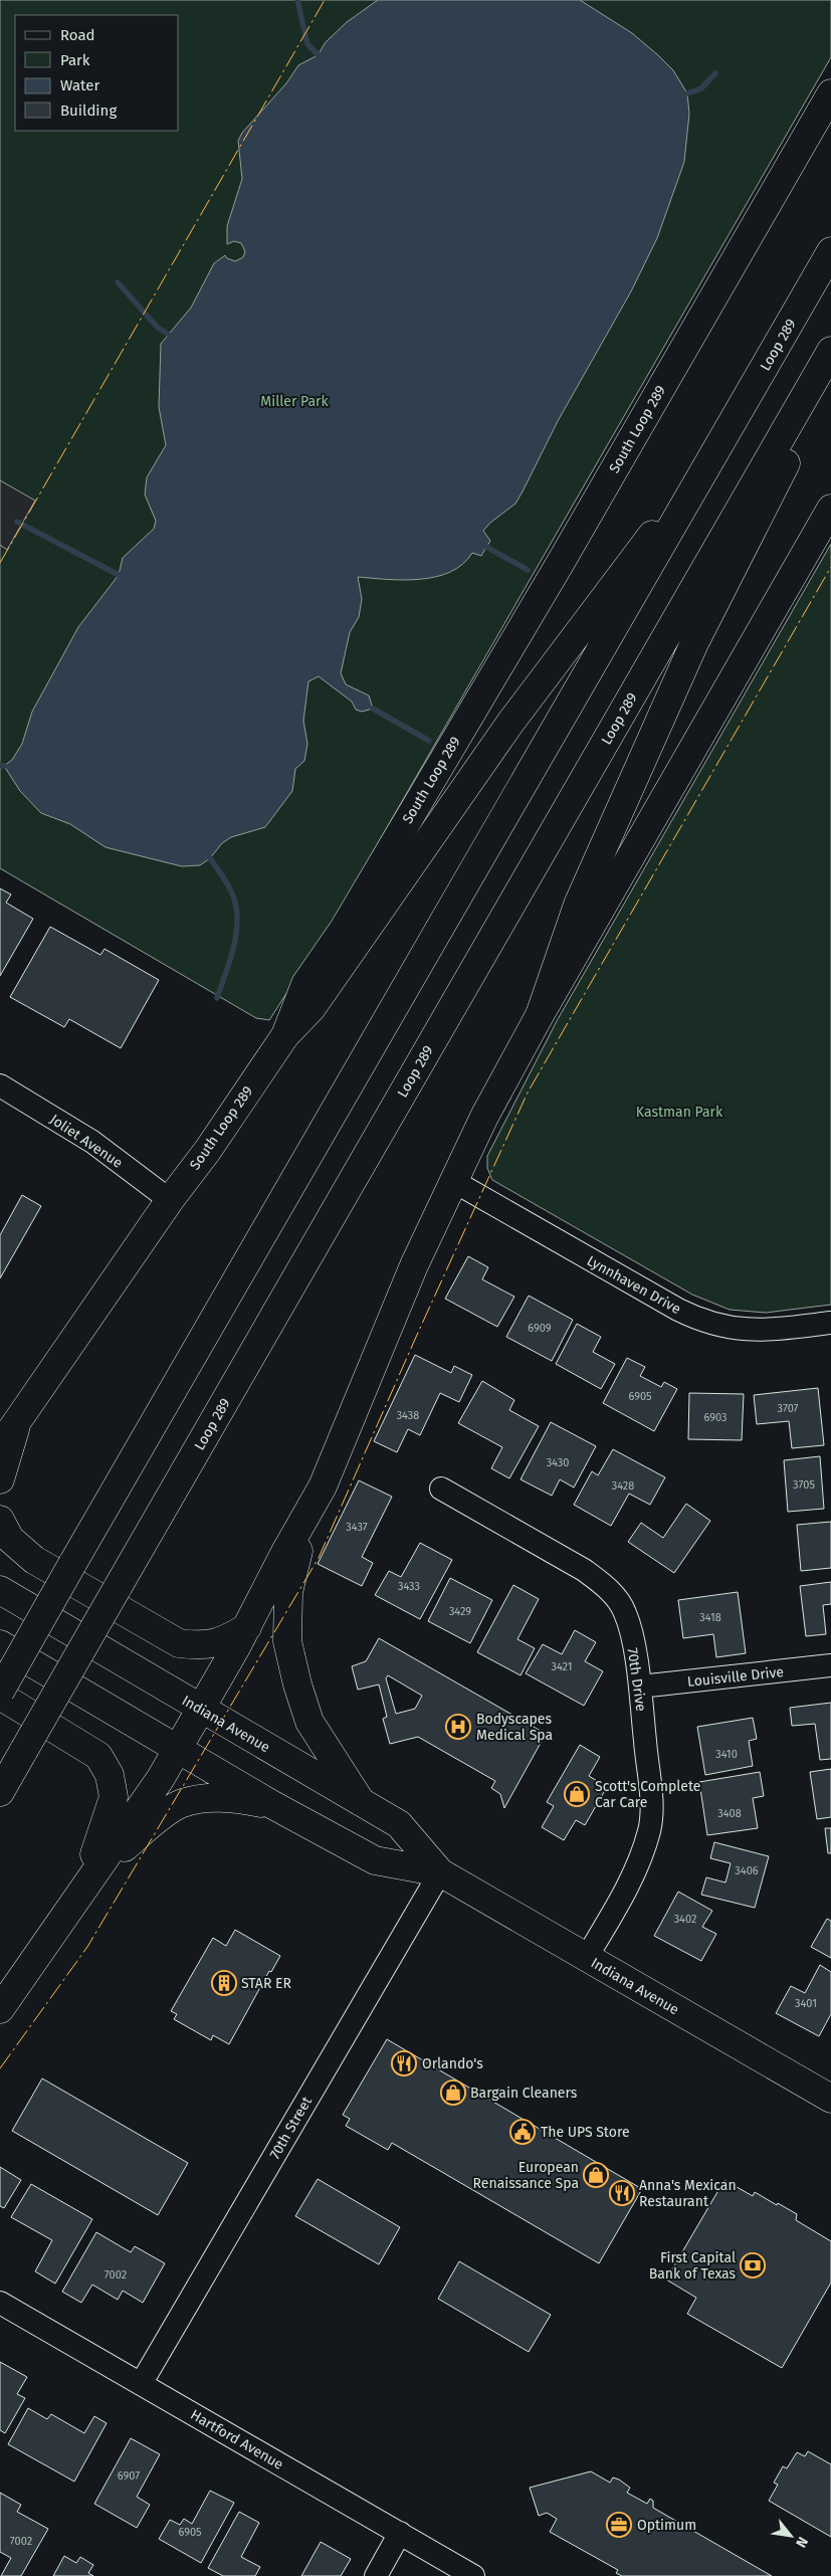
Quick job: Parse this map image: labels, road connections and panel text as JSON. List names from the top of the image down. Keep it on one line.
{"streets":{"main road":["Loop 289","South Loop 289","Indiana Avenue"],"street":["Joliet Avenue","Lynnhaven Drive","Louisville Drive","70th Drive","70th Street","Hartford Avenue"]},"crossings":[["South Loop 289","Joliet Avenue"],["Louisville Drive","70th Drive"],["70th Drive","Indiana Avenue"],["Indiana Avenue","70th Street"],["70th Street","Hartford Avenue"]],"parks":["Miller Park","Kastman Park"],"places":{"hospital":["Bodyscapes Medical Spa"],"shop":["Scott's Complete Car Care","Bargain Cleaners","European Renaissance Spa"],"building":["STAR ER"],"restaurant":["Orlando's","Anna's Mexican Restaurant"],"public building":["The UPS Store"],"bank":["First Capital Bank of Texas"],"office":["Optimum"]},"house_numbers":["6909","6905","3707","3438","6903","3430","3705","3428","3437","3433","3429","3418","3421","3410","3408","3406","3402","3401","7002","6907","6905","7002"],"legend":["Road","Park","Water","Building"],"north":"bottom right"}
